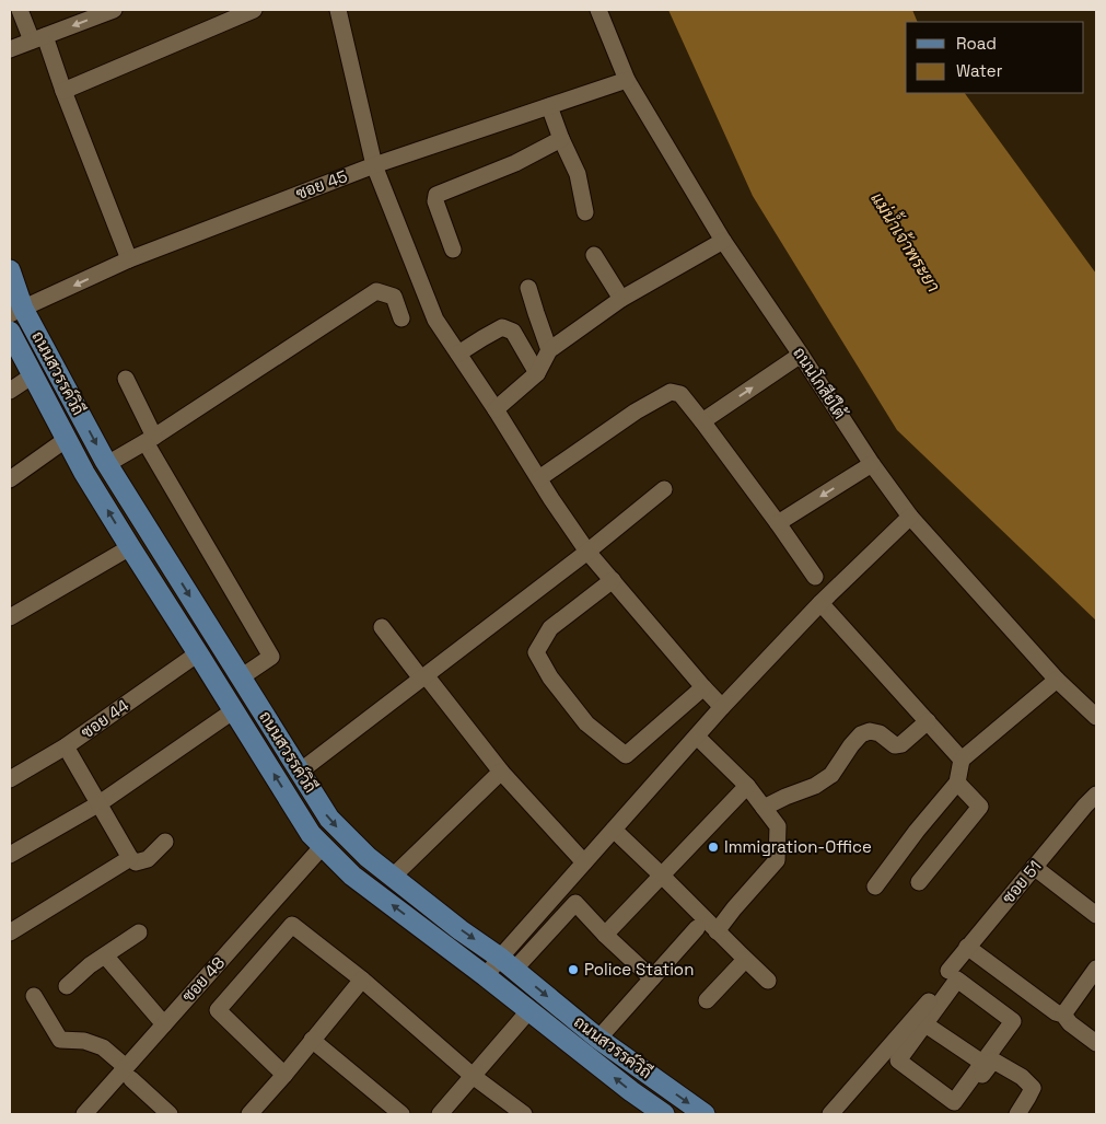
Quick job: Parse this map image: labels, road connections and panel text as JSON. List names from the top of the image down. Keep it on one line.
{"streets":{"main road":["ถนนสวรรค์วิถี"],"street":["ซอย 45","ถนนโกสีย์ใต้","ซอย 44","ซอย 51","ซอย 48"]},"crossings":[["ซอย 45","ถนนสวรรค์วิถี"],["ซอย 45","ถนนโกสีย์ใต้"],["ถนนสวรรค์วิถี","ซอย 44"],["ถนนสวรรค์วิถี","ซอย 48"]],"water":["แม่น้ำเจ้าพระยา"],"places":["Immigration-Office","Police Station"],"legend":["Road","Water"]}
